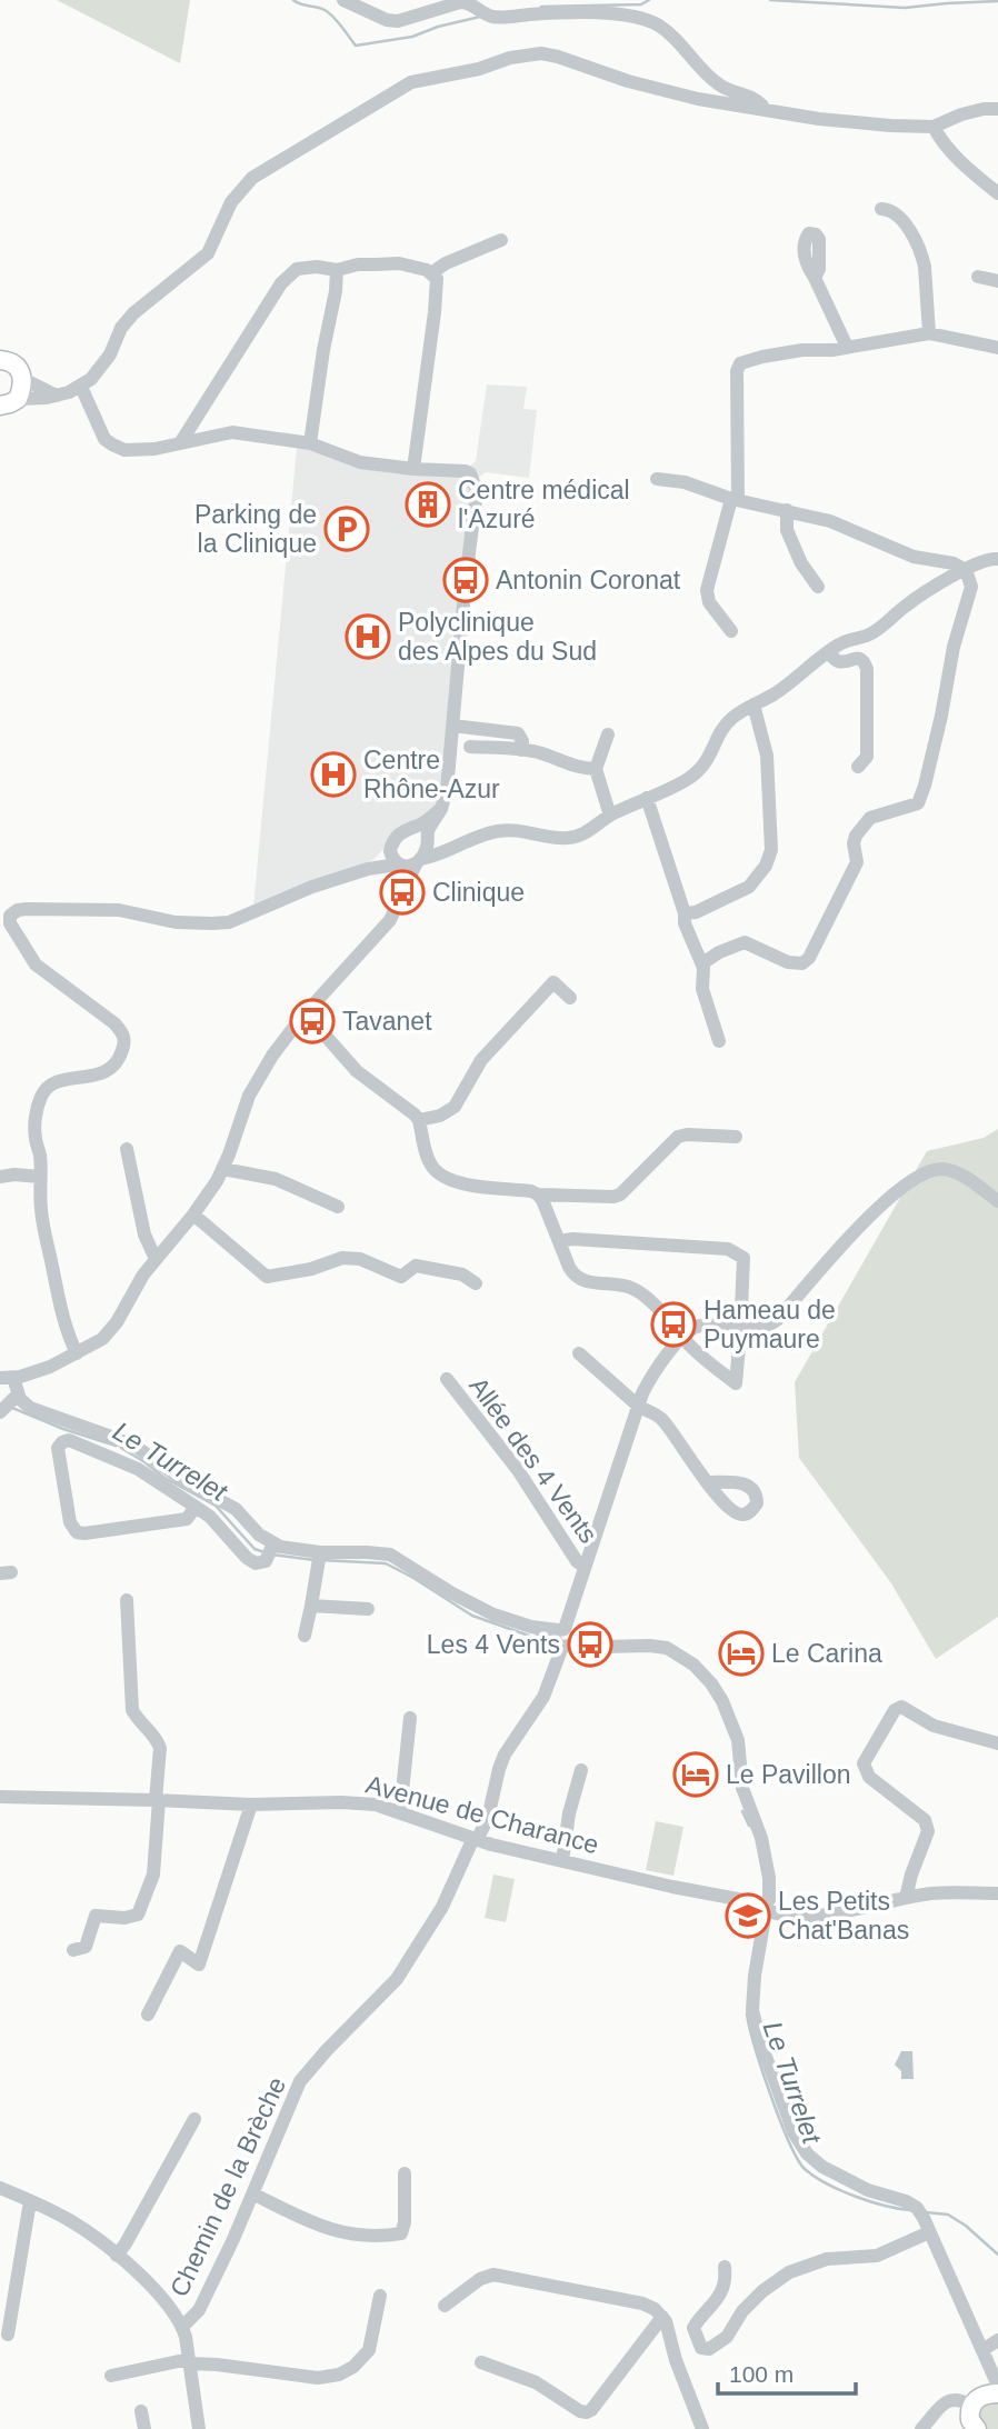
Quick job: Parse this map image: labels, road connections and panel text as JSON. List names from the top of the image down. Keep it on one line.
{"streets":{"street":["Allée des 4 Vents","Avenue de Charance","Chemin de la Brèche"]},"crossings":[["Allée des 4 Vents","Chemin de la Brèche"],["Avenue de Charance","Chemin de la Brèche"]],"water":["Le Turrelet"],"places":{"building":["Centre médical l'Azuré"],"parking":["Parking de la Clinique"],"bus stop":["Antonin Coronat","Clinique","Tavanet","Hameau de Puymaure","Les 4 Vents"],"hospital":["Polyclinique des Alpes du Sud","Centre Rhône-Azur"],"hotel":["Le Carina","Le Pavillon"],"school or university":["Les Petits Chat'Banas"]},"scale_bar":"100 m"}
